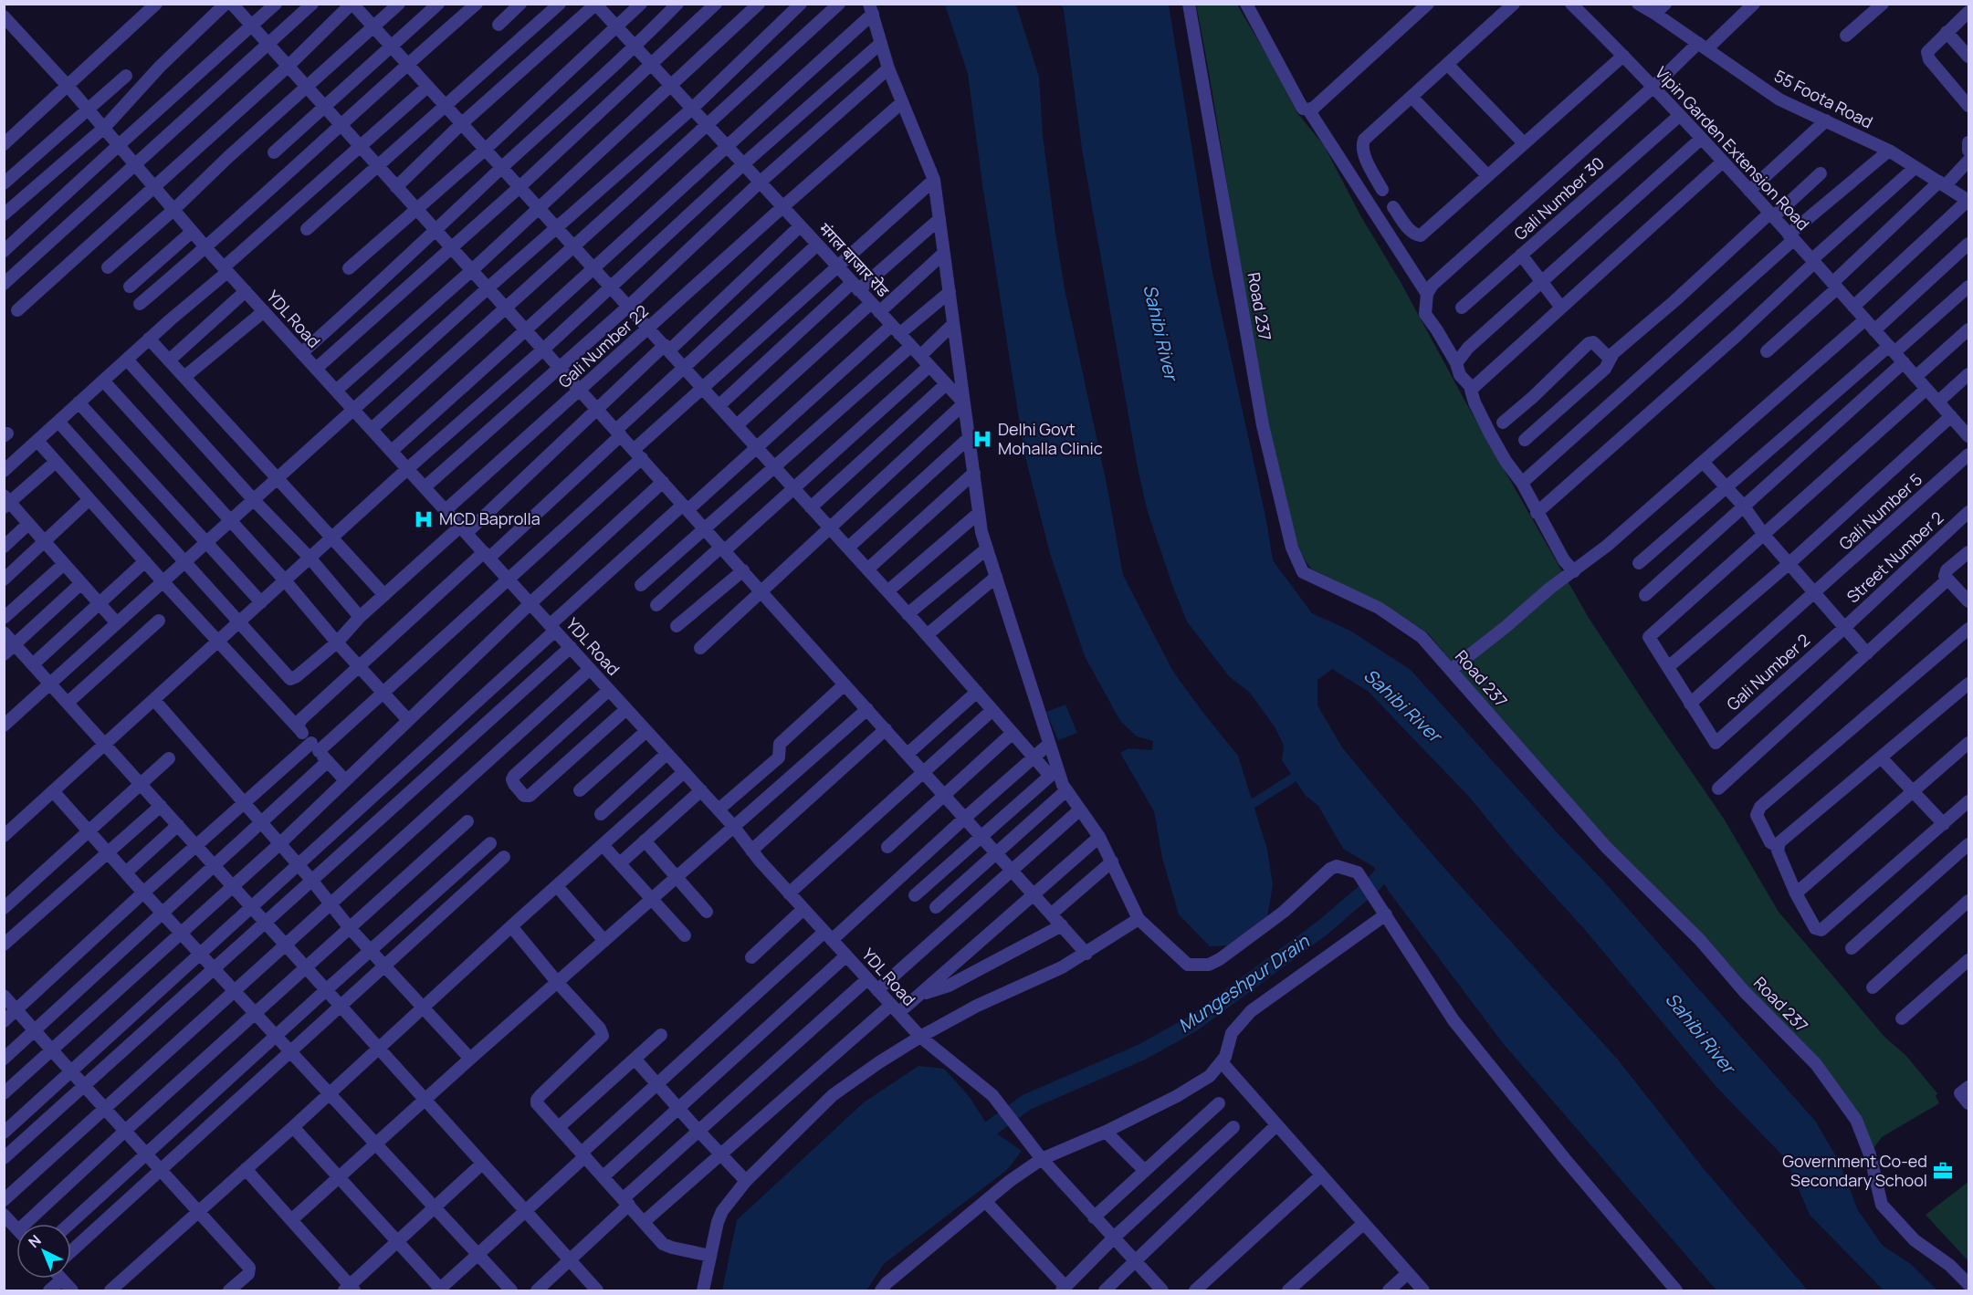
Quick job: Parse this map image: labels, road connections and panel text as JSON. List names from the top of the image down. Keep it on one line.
{"streets":{"street":["55 Foota Road","Vipin Garden Extension Road","Gali Number 30","मंगल बाजार रोड","Road 237","YDL Road","Gali Number 22","Gali Number 5","Street Number 2","Gali Number 2"]},"crossings":[["Vipin Garden Extension Road","Gali Number 30"],["मंगल बाजार रोड","Gali Number 22"],["YDL Road","Gali Number 22"],["Gali Number 5","Gali Number 2"],["Street Number 2","Gali Number 2"]],"water":["Sahibi River","Mungeshpur Drain"],"places":{"hospital":["Delhi Govt Mohalla Clinic","MCD Baprolla"],"office":["Government Co-ed Secondary School"]},"north":"top left"}
